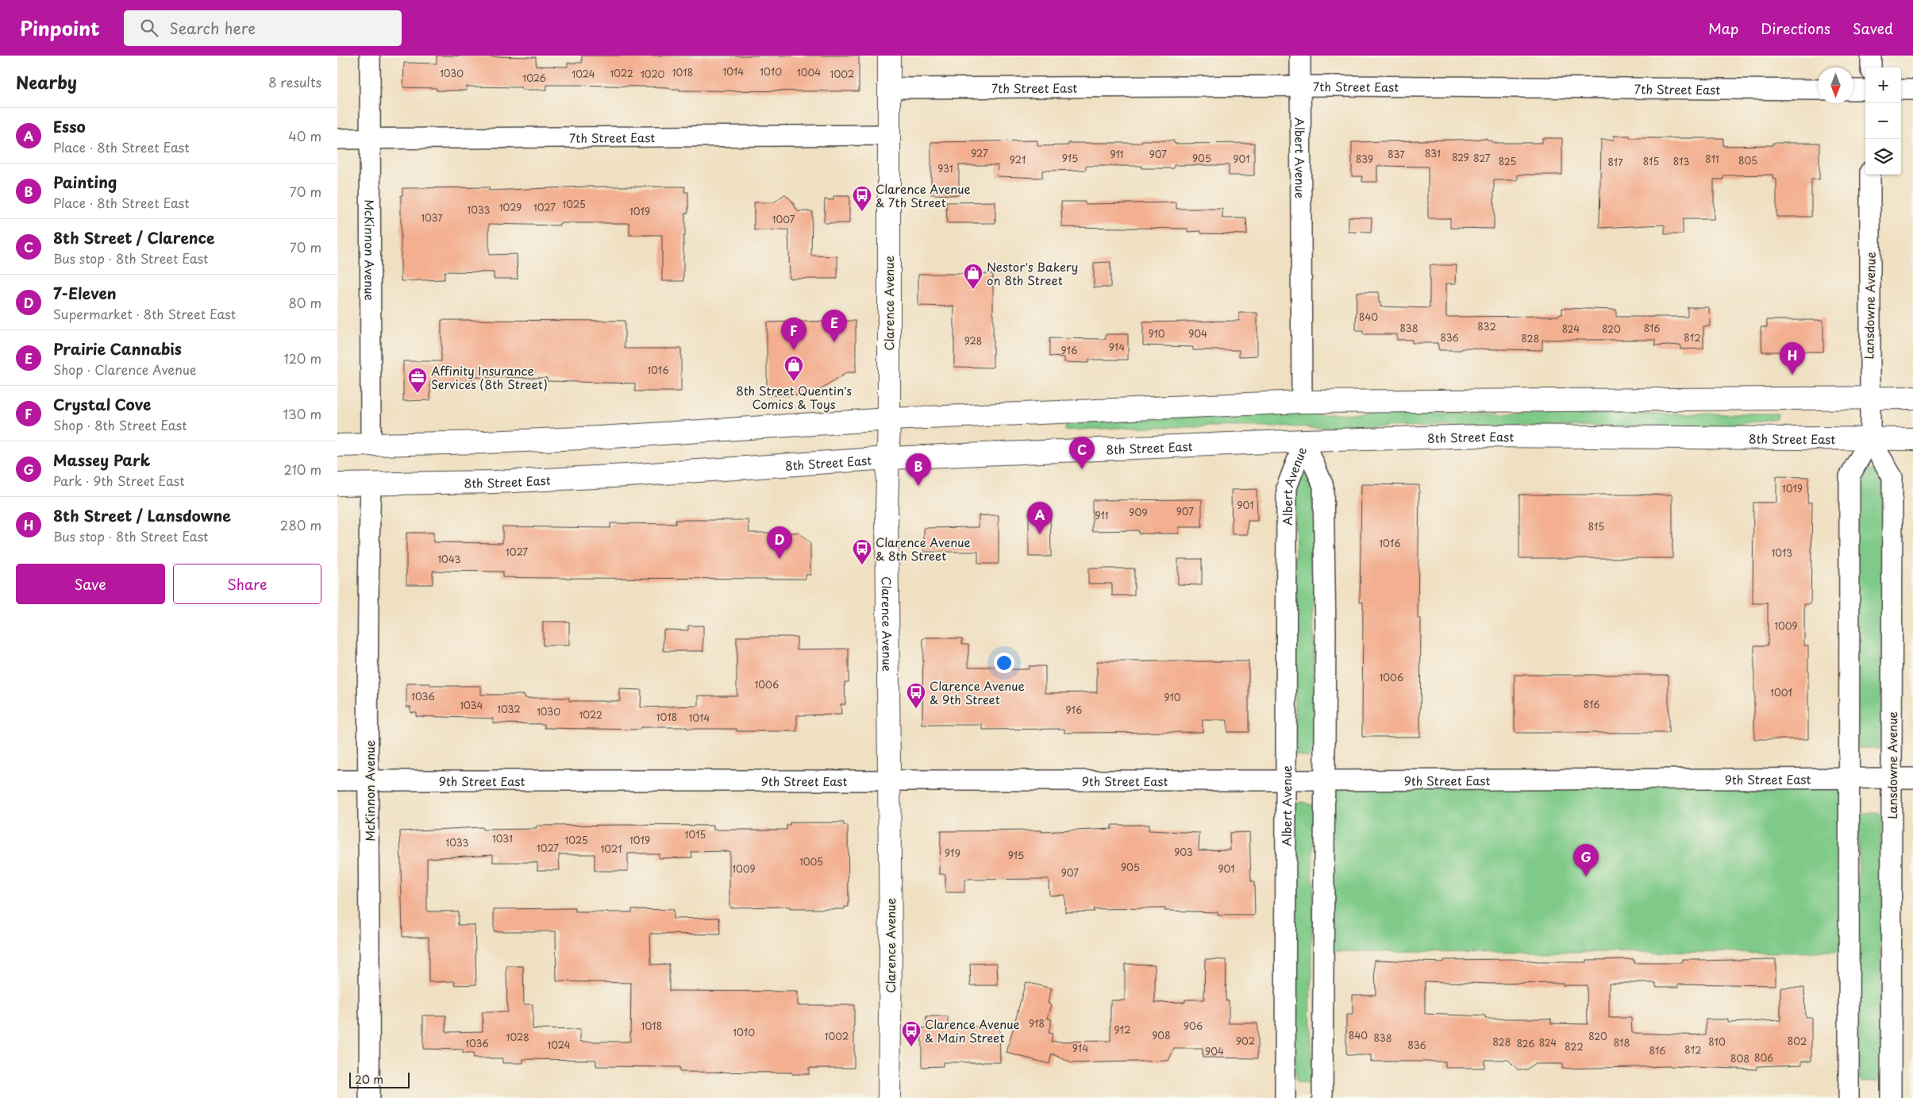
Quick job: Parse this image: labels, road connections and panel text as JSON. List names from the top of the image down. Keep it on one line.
{"streets":{"main road":["Clarence Avenue","8th Street East"],"street":["7th Street East","Albert Avenue","McKinnon Avenue","Lansdowne Avenue","9th Street East"]},"crossings":[["7th Street East","Albert Avenue"],["7th Street East","McKinnon Avenue"],["7th Street East","Clarence Avenue"],["Albert Avenue","8th Street East"],["Albert Avenue","9th Street East"],["McKinnon Avenue","8th Street East"],["McKinnon Avenue","9th Street East"],["Clarence Avenue","8th Street East"],["Clarence Avenue","9th Street East"],["Lansdowne Avenue","8th Street East"],["Lansdowne Avenue","9th Street East"]],"places":{"bus stop":["Clarence Avenue & 7th Street","Clarence Avenue & 8th Street","Clarence Avenue & 9th Street","Clarence Avenue & Main Street"],"shop":["Nestor's Bakery on 8th Street","8th Street Quentin's Comics & Toys"],"office":["Affinity Insurance Services (8th Street)"]},"house_numbers":["1014","1010","1018","1004","1030","1022","1024","1020","1002","1026","927","831","911","907","837","829","915","905","827","901","839","811","921","805","825","815","813","817","931","1025","1029","1027","1033","1019","1037","1007","840","832","838","816","824","820","910","904","836","812","828","928","914","916","1016","1019","901","907","909","911","815","1016","1027","1013","1043","1009","1006","1006","1001","1036","910","816","1034","1032","916","1030","1022","1018","1014","1015","1031","1025","1019","1033","1027","1021","903","919","915","1005","905","1009","901","907","918","1018","906","912","1010","908","840","1002","820","1028","838","902","802","828","810","824","818","1036","826","1024","836","822","914","812","816","904","806","808"],"scale_bar":"20 m","north":"bottom","page":{"header":"Pinpoint","search":"Search here","nav":["Map","Directions","Saved"],"heading":["Nearby","8 results"],"map_buttons":["+","−"],"list":[{"mark":"A","name":"Esso","note":"Place · 8th Street East","value":"40 m"},{"mark":"B","name":"Painting","note":"Place · 8th Street East","value":"70 m"},{"mark":"C","name":"8th Street / Clarence","note":"Bus stop · 8th Street East","value":"70 m"},{"mark":"D","name":"7-Eleven","note":"Supermarket · 8th Street East","value":"80 m"},{"mark":"E","name":"Prairie Cannabis","note":"Shop · Clarence Avenue","value":"120 m"},{"mark":"F","name":"Crystal Cove","note":"Shop · 8th Street East","value":"130 m"},{"mark":"G","name":"Massey Park","note":"Park · 9th Street East","value":"210 m"},{"mark":"H","name":"8th Street / Lansdowne","note":"Bus stop · 8th Street East","value":"280 m"}],"pins":["E","F","H","C","B","A","D","G"],"buttons":["Save","Share"],"scale":"20 m"}}
